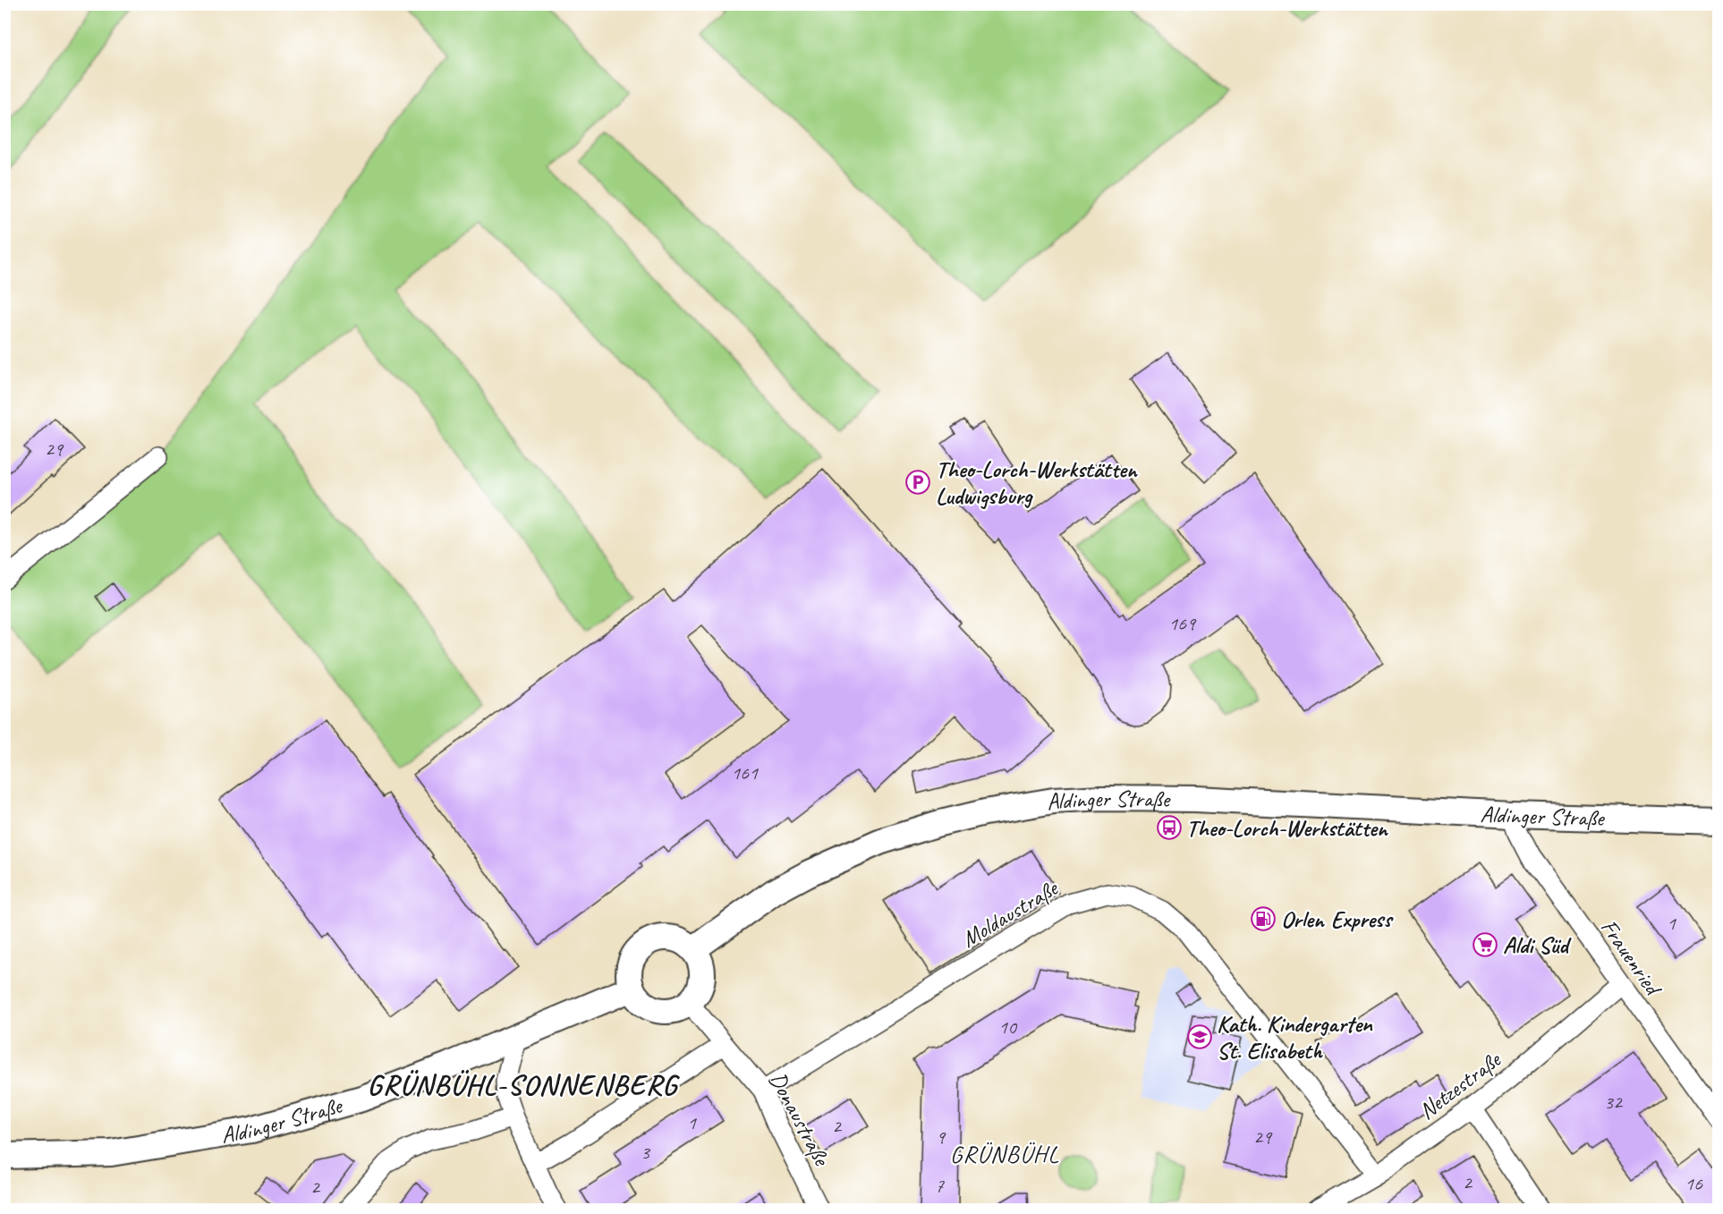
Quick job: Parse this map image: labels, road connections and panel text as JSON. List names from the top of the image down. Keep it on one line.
{"streets":{"main road":["Aldinger Straße"],"street":["Moldaustraße","Frauenried","Netzestraße","Donaustraße"]},"crossings":[["Aldinger Straße","Frauenried"],["Aldinger Straße","Donaustraße"],["Moldaustraße","Netzestraße"],["Moldaustraße","Donaustraße"],["Frauenried","Netzestraße"]],"districts":["GRÜNBÜHL-SONNENBERG","GRÜNBÜHL"],"places":{"parking":["Theo-Lorch-Werkstätten Ludwigsburg"],"bus stop":["Theo-Lorch-Werkstätten"],"fuel station":["Orlen Express"],"supermarket":["Aldi Süd"],"school or university":["Kath. Kindergarten St. Elisabeth"]},"house_numbers":["29","169","161","1","10","32","1","2","9","29","3","2","16","7","2"]}
